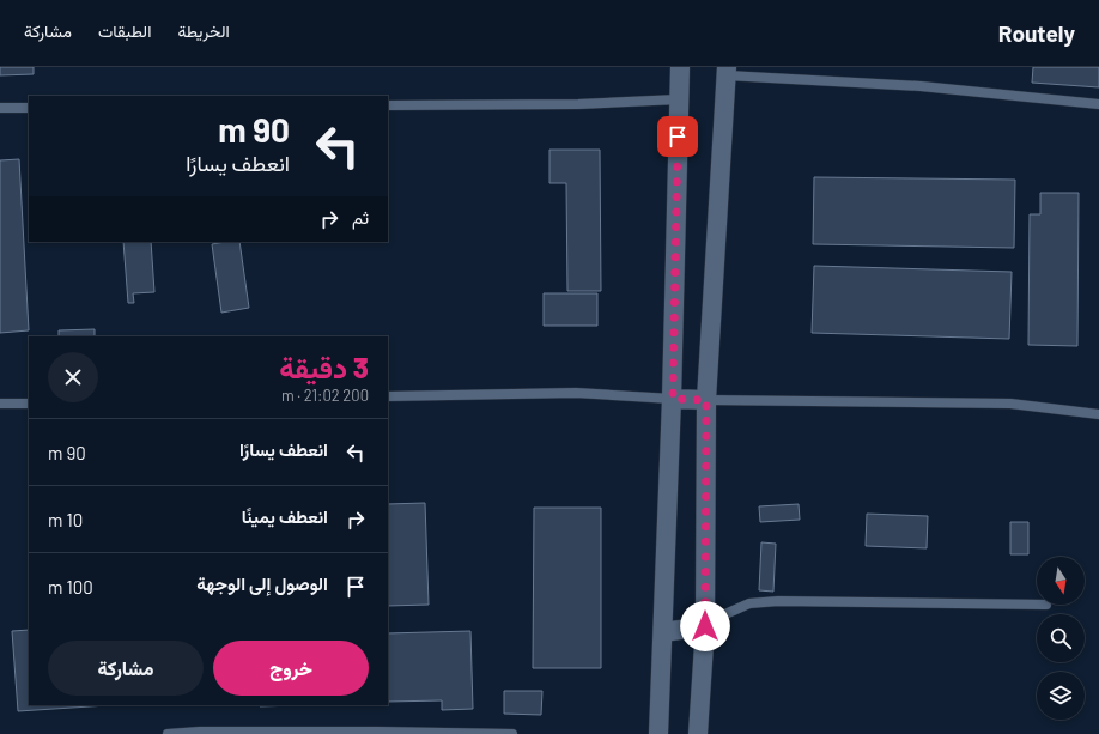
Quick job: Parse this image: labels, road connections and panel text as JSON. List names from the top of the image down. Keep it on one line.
{"north":"bottom","page":{"header":"Routely","nav":["الخريطة","الطبقات","مشاركة"],"turn":["90 m","انعطف يسارًا"],"then":"ثم","heading":["3 دقيقة","200 m · 21:02"],"list":[{"name":"انعطف يسارًا","value":"90 m"},{"name":"انعطف يمينًا","value":"10 m"},{"name":"الوصول إلى الوجهة","value":"100 m"}],"buttons":["خروج","مشاركة"]}}
